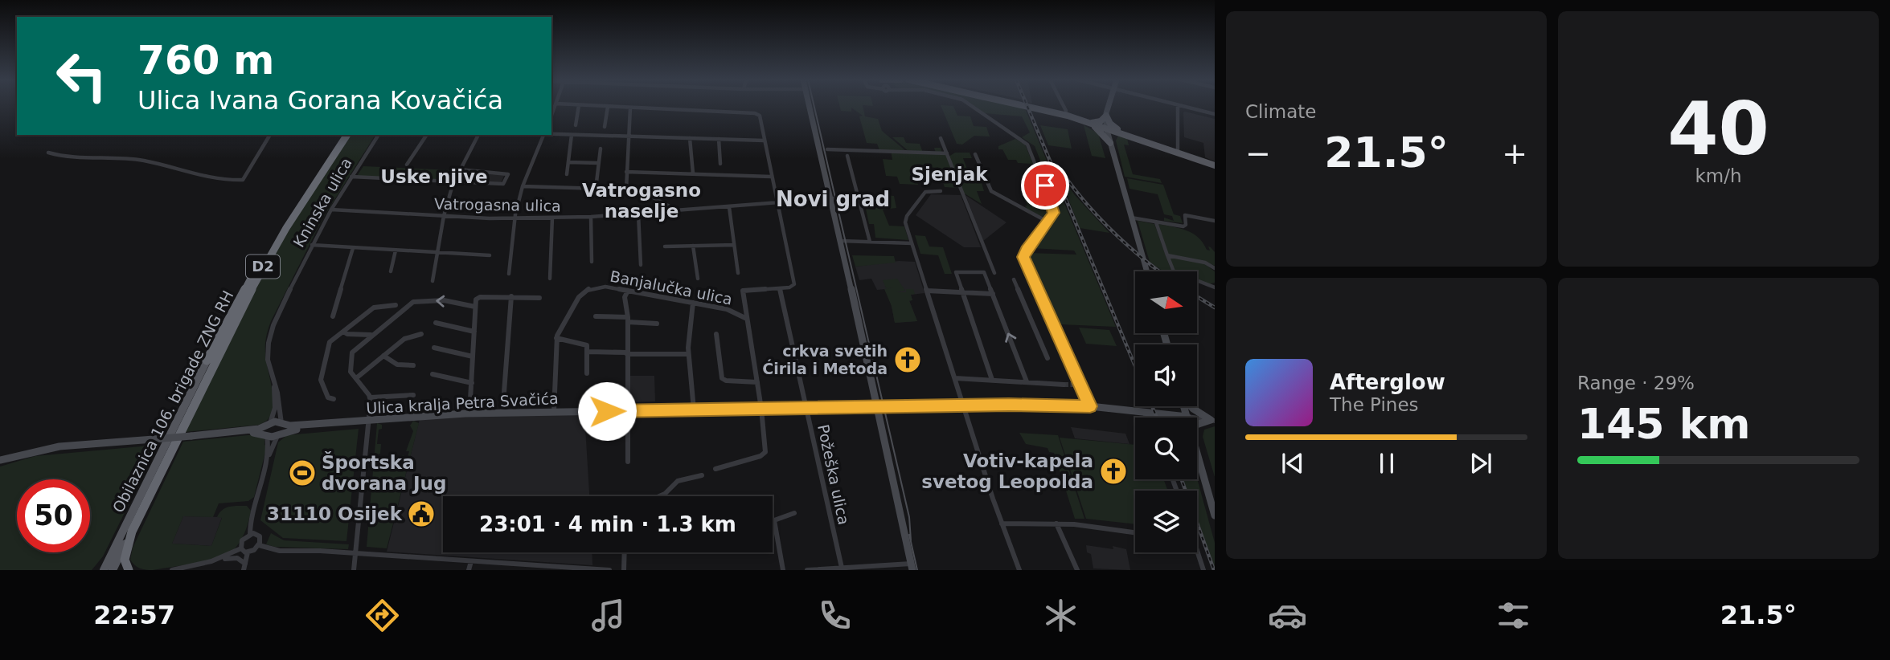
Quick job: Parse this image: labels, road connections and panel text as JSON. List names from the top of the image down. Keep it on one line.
{"streets":{"highway":["D2","Obilaznica 106. brigade ZNG RH"],"main road":["Ulica kralja Petra Svačića"],"street":["Kninska ulica","Vatrogasna ulica","Banjalučka ulica","Požeška ulica"]},"crossings":[["Kninska ulica","Vatrogasna ulica"],["Kninska ulica","Ulica kralja Petra Svačića"],["Banjalučka ulica","Ulica kralja Petra Svačića"],["Banjalučka ulica","Požeška ulica"],["Ulica kralja Petra Svačića","Požeška ulica"]],"districts":["Sjenjak","Uske njive","Vatrogasno naselje","Novi grad"],"places":{"church":["crkva svetih Ćirila i Metoda","Votiv-kapela svetog Leopolda"],"sports":["Športska dvorana Jug"],"public building":["31110 Osijek"]},"north":"right","page":{"tile":["Climate",["40","km/h"],["Range · 29%","145 km"]],"turn":["760 m","Ulica Ivana Gorana Kovačića"],"heat":["−","21.5°","+"],"song":["Afterglow","The Pines"],"limit":"50","trip":"23:01 · 4 min · 1.3 km","tabs":["22:57","21.5°"]}}
